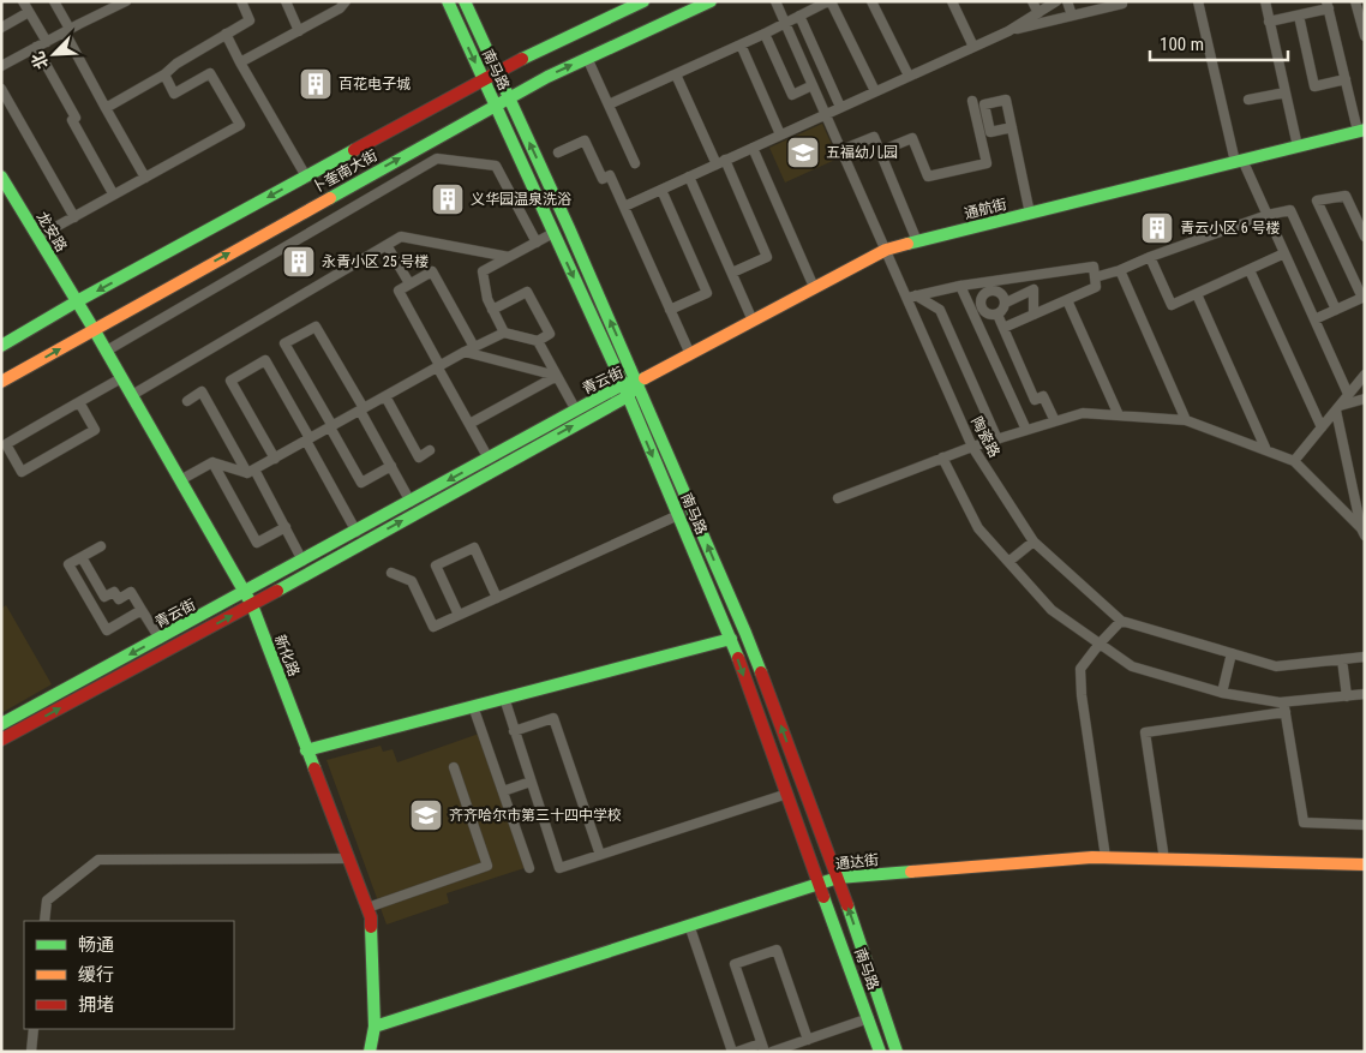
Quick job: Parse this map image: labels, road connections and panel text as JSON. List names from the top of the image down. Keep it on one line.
{"streets":{"main road":["南马路","卜奎南大街","通航街","龙安路","青云街","新化路","通达街"],"street":["陶瓷路"]},"crossings":[["南马路","卜奎南大街"],["南马路","通航街"],["南马路","青云街"],["南马路","通达街"],["卜奎南大街","龙安路"],["卜奎南大街","新化路"],["通航街","青云街"],["通航街","陶瓷路"],["龙安路","新化路"],["青云街","新化路"],["新化路","通达街"]],"places":{"building":["百花电子城","义华园温泉洗浴","青云小区 6 号楼","永青小区 25 号楼"],"school or university":["五福幼儿园","齐齐哈尔市第三十四中学校"]},"legend":["畅通","缓行","拥堵"],"scale_bar":"100 m","north":"bottom left"}
